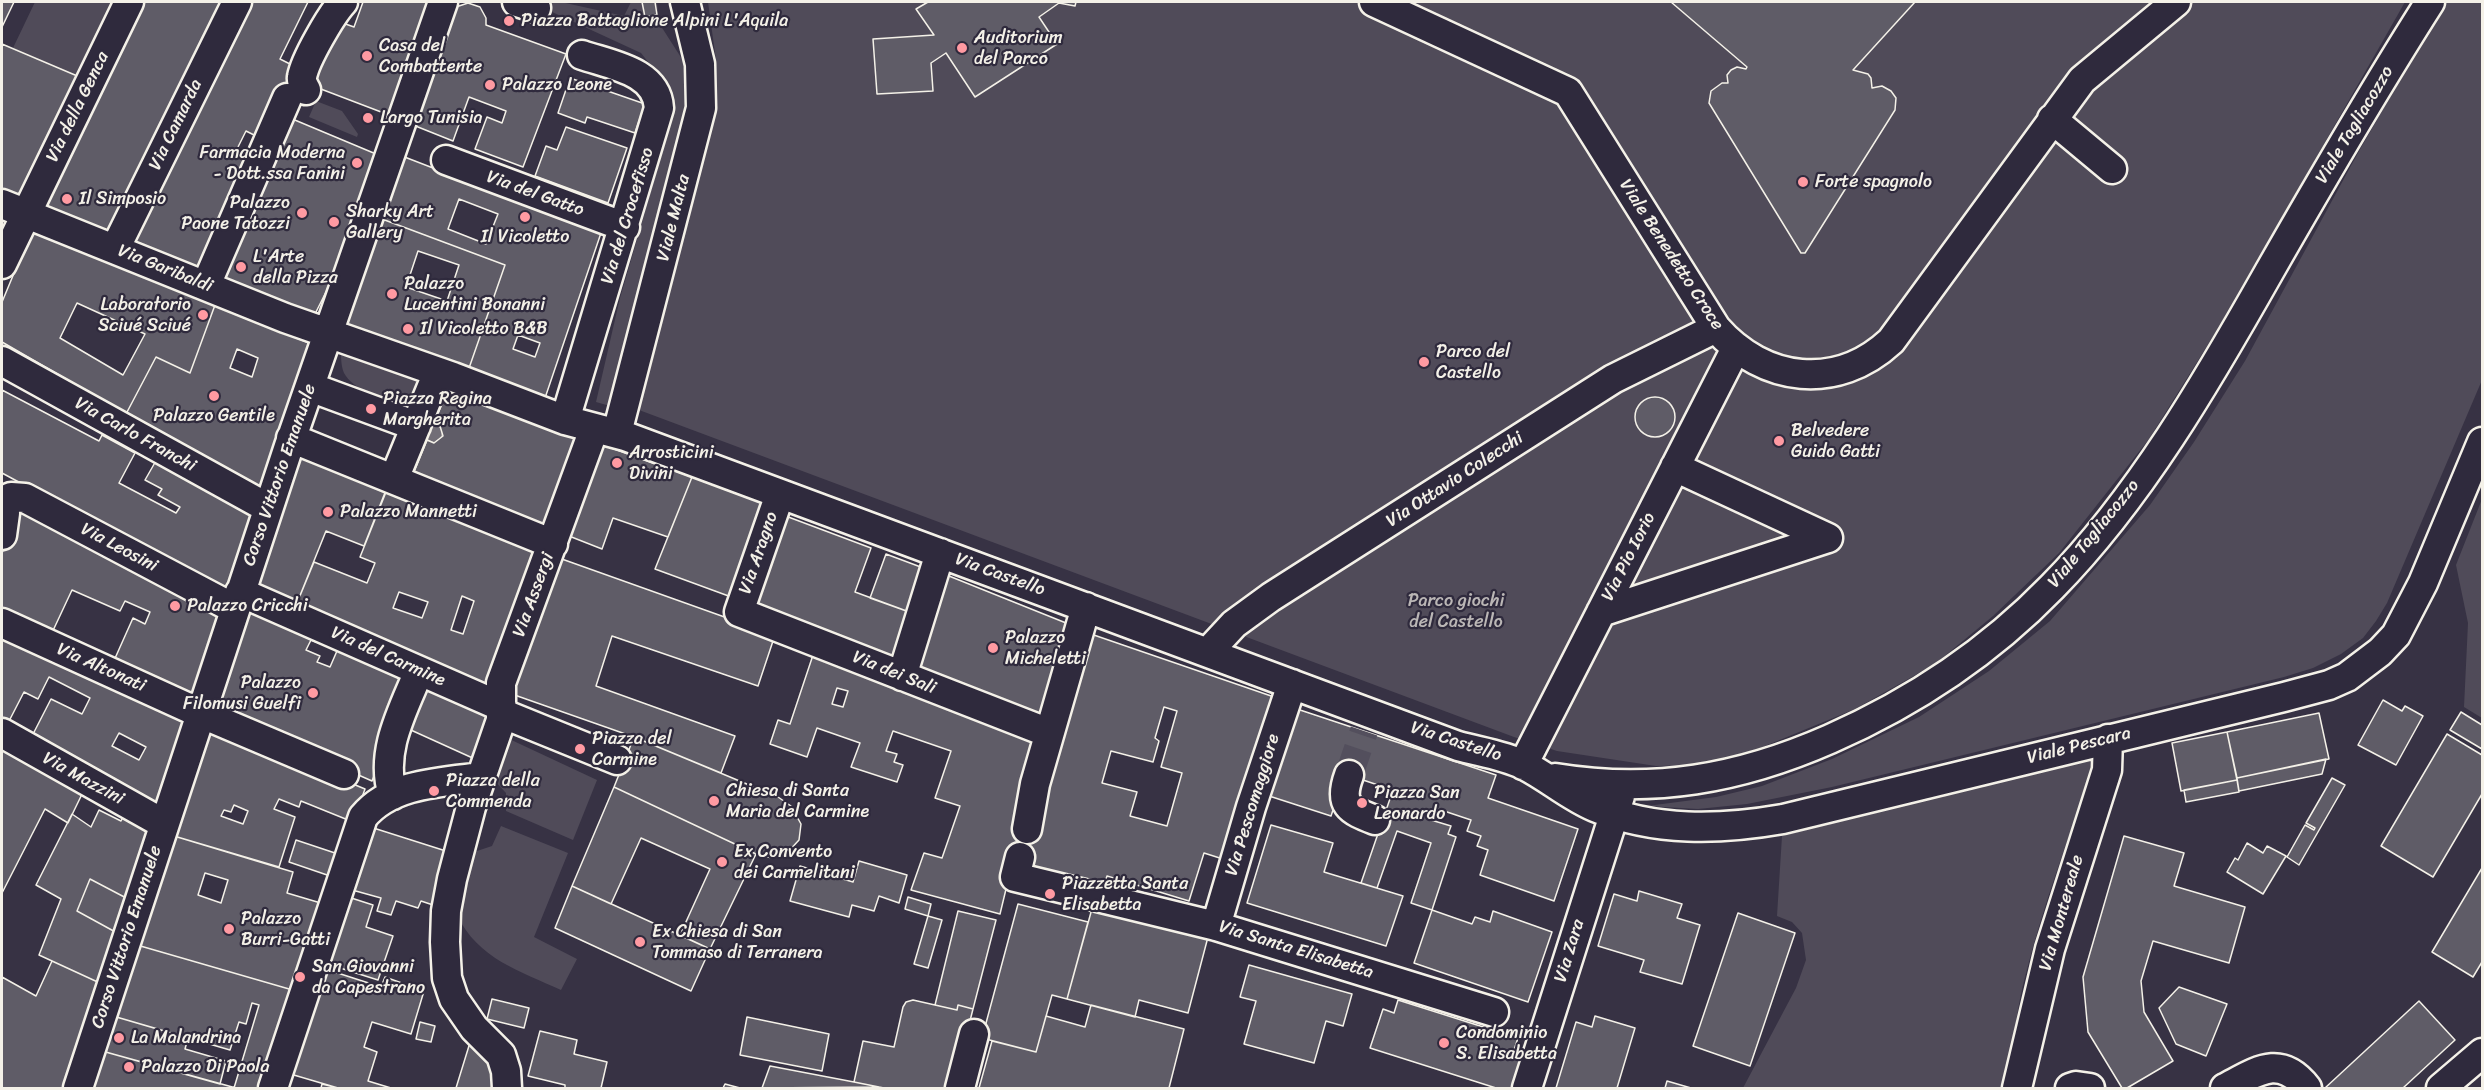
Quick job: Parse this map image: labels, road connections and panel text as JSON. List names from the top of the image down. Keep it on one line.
{"streets":{"street":["Via della Genca","Via Camarda","Viale Tagliacozzo","Via del Gatto","Via del Crocefisso","Viale Malta","Viale Benedetto Croce","Via Garibaldi","Via Carlo Franchi","Corso Vittorio Emanuele","Via Ottavio Colecchi","Via Leosini","Via Aragno","Via Pio Iorio","Via Castello","Via Assergi","Via del Carmine","Via Altonati","Via dei Sali","Viale Pescara","Via Mazzini","Via Pescomaggiore","Via Montereale","Via Santa Elisabetta","Via Zara"]},"crossings":[["Via della Genca","Via Garibaldi"],["Via Camarda","Via Garibaldi"],["Viale Tagliacozzo","Via Pio Iorio"],["Viale Tagliacozzo","Via Castello"],["Viale Tagliacozzo","Viale Pescara"],["Viale Tagliacozzo","Via Zara"],["Via del Gatto","Via del Crocefisso"],["Via del Crocefisso","Via Castello"],["Viale Malta","Via Castello"],["Viale Malta","Via Assergi"],["Viale Benedetto Croce","Via Ottavio Colecchi"],["Viale Benedetto Croce","Via Pio Iorio"],["Via Garibaldi","Corso Vittorio Emanuele"],["Via Carlo Franchi","Corso Vittorio Emanuele"],["Corso Vittorio Emanuele","Via Leosini"],["Corso Vittorio Emanuele","Via del Carmine"],["Corso Vittorio Emanuele","Via Altonati"],["Corso Vittorio Emanuele","Via Mazzini"],["Via Ottavio Colecchi","Via Castello"],["Via Leosini","Via del Carmine"],["Via Aragno","Via Castello"],["Via Aragno","Via dei Sali"],["Via Pio Iorio","Via Castello"],["Via Pio Iorio","Viale Pescara"],["Via Castello","Via Assergi"],["Via Castello","Viale Pescara"],["Via Castello","Via Pescomaggiore"],["Via Assergi","Via del Carmine"],["Viale Pescara","Via Montereale"],["Viale Pescara","Via Zara"],["Via Pescomaggiore","Via Santa Elisabetta"]],"parks":["Parco giochi del Castello"],"places":["Piazza Battaglione Alpini L'Aquila","Auditorium del Parco","Casa del Combattente","Palazzo Leone","Largo Tunisia","Farmacia Moderna - Dott.ssa Fanini","Forte spagnolo","Il Simposio","Palazzo Paone Tatozzi","Il Vicoletto","Sharky Art Gallery","L'Arte della Pizza","Palazzo Lucentini Bonanni","Laboratorio Sciué Sciué","Il Vicoletto B&B","Parco del Castello","Palazzo Gentile","Piazza Regina Margherita","Belvedere Guido Gatti","Arrosticini Divini","Palazzo Mannetti","Palazzo Cricchi","Palazzo Micheletti","Palazzo Filomusi Guelfi","Piazza del Carmine","Piazza della Commenda","Chiesa di Santa Maria del Carmine","Piazza San Leonardo","Ex Convento dei Carmelitani","Piazzetta Santa Elisabetta","Palazzo Burri-Gatti","Ex Chiesa di San Tommaso di Terranera","San Giovanni da Capestrano","La Malandrina","Condominio S. Elisabetta","Palazzo Di Paola"]}
